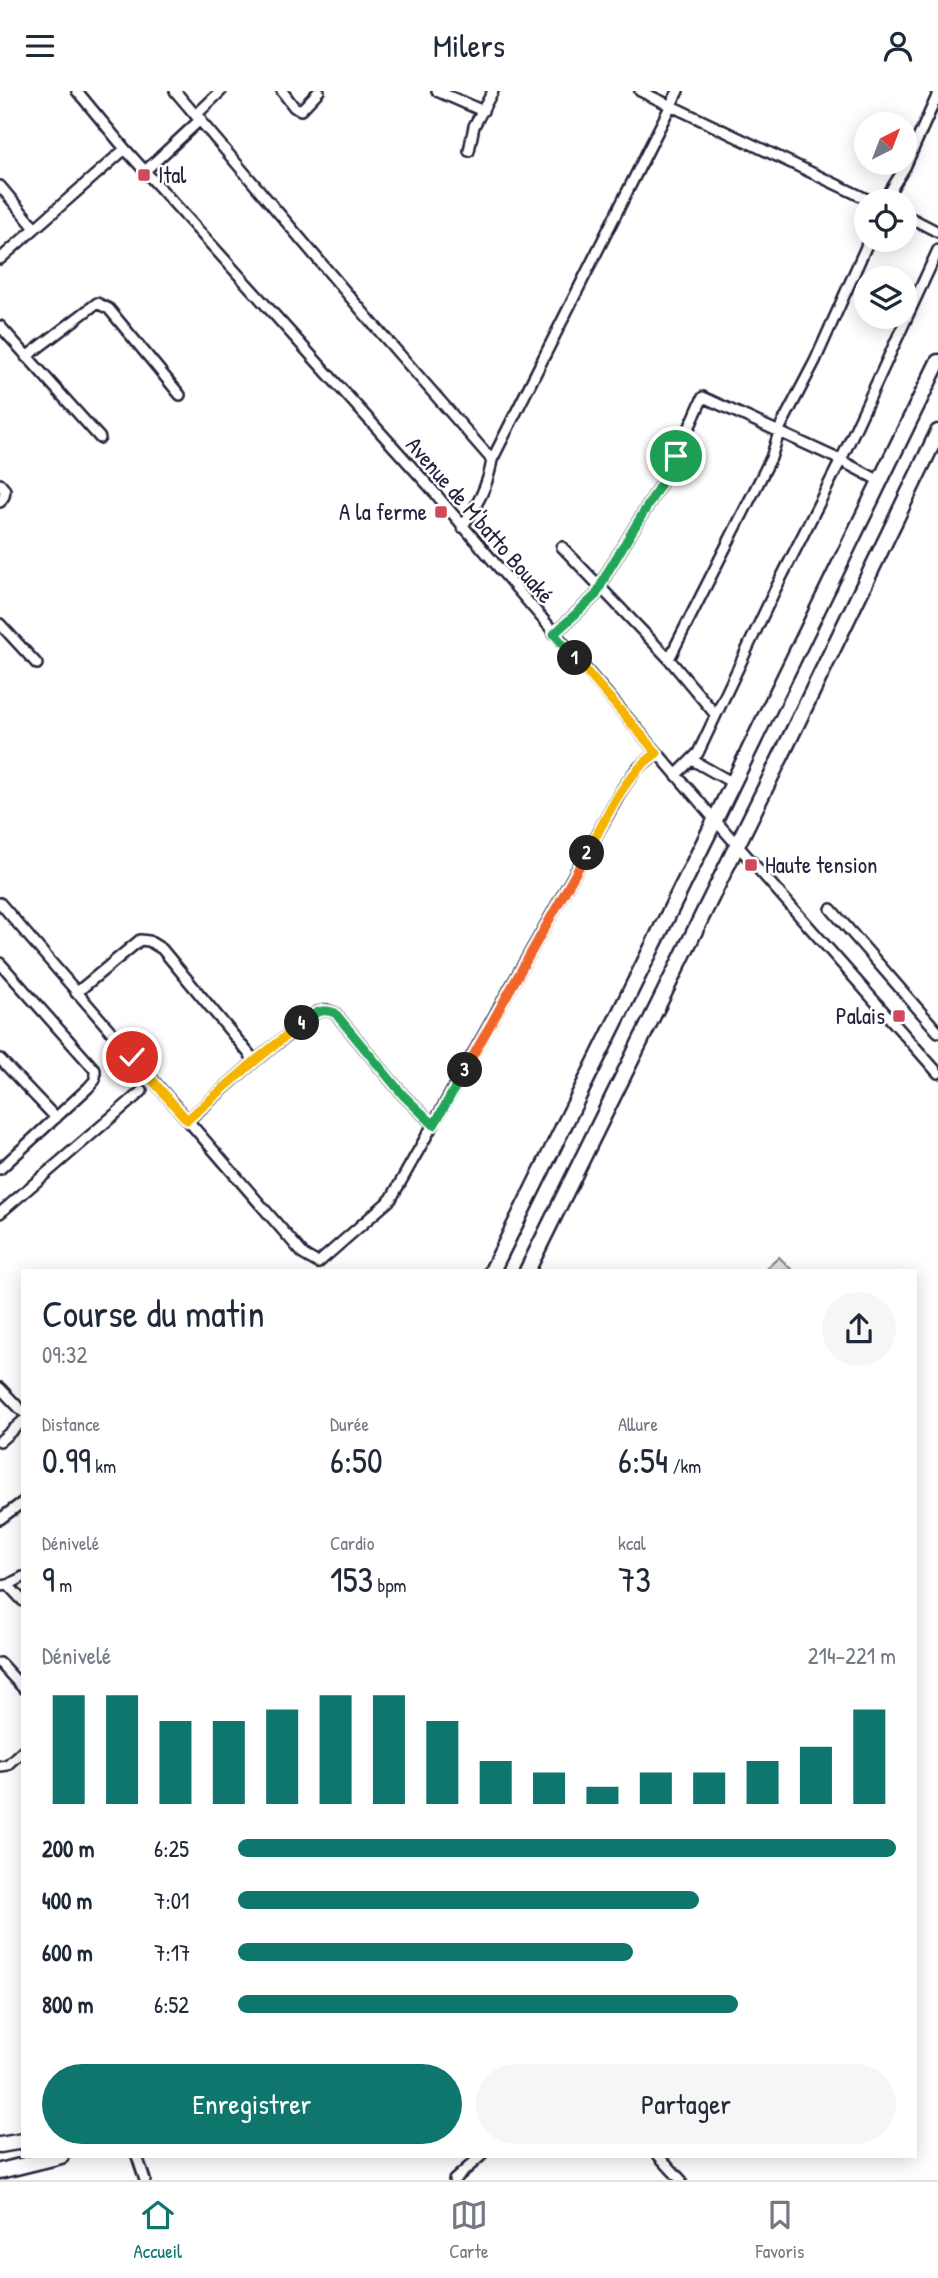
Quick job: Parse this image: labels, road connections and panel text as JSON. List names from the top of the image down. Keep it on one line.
{"streets":{"street":["Avenue de M'batto Bouaké"]},"places":{"transit":["Ital","A la ferme","Haute tension","Palais"]},"north":"top right","page":{"header":"Milers","pins":["1","2","4","3"],"heading":["Course du matin","09:32"],"stats":[["Distance","0.99 km"],["Durée","6:50"],["Allure","6:54 /km"],["Dénivelé","9 m"],["Cardio","153 bpm"],["kcal","73"]],"chart":["Dénivelé","214–221 m"],"list":[{"name":"200 m","note":"6:25"},{"name":"400 m","note":"7:01"},{"name":"600 m","note":"7:17"},{"name":"800 m","note":"6:52"}],"buttons":["Enregistrer","Partager"],"tabs":["Accueil","Carte","Favoris"]}}
